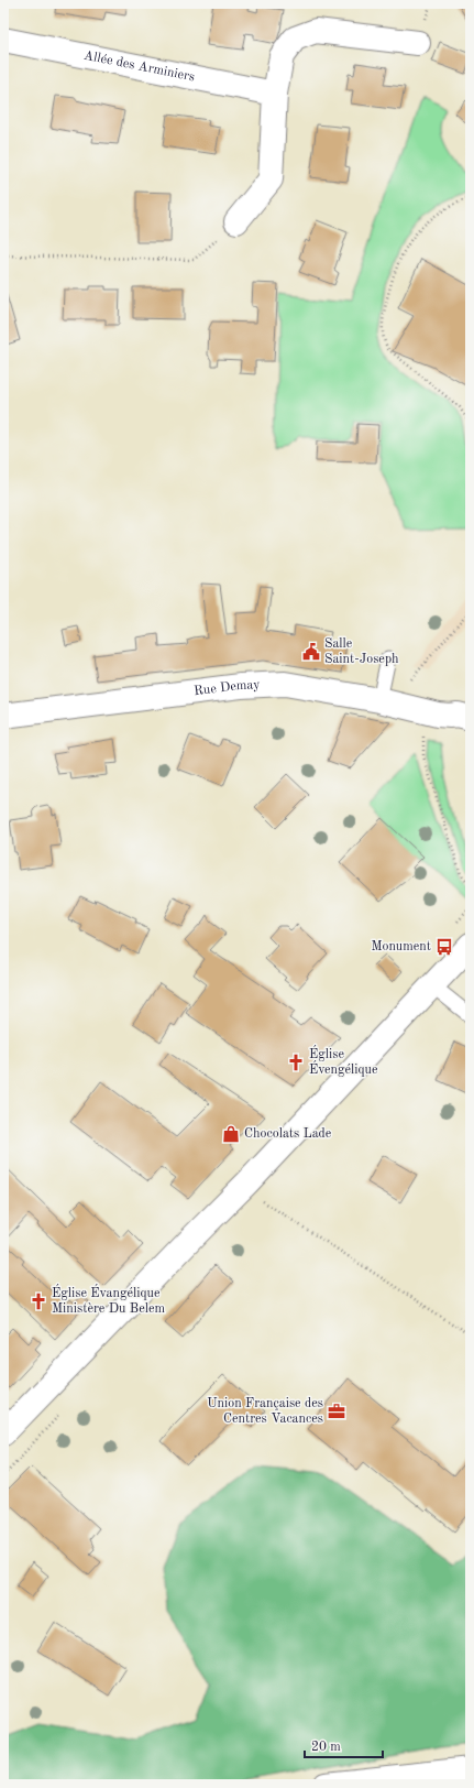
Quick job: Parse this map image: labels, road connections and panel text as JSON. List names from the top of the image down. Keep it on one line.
{"streets":{"street":["Allée des Arminiers","Rue Demay"]},"places":{"public building":["Salle Saint-Joseph"],"bus stop":["Monument"],"church":["Église Évengélique","Église Évangélique Ministère Du Belem"],"shop":["Chocolats Lade"],"office":["Union Française des Centres Vacances"]},"scale_bar":"20 m"}
